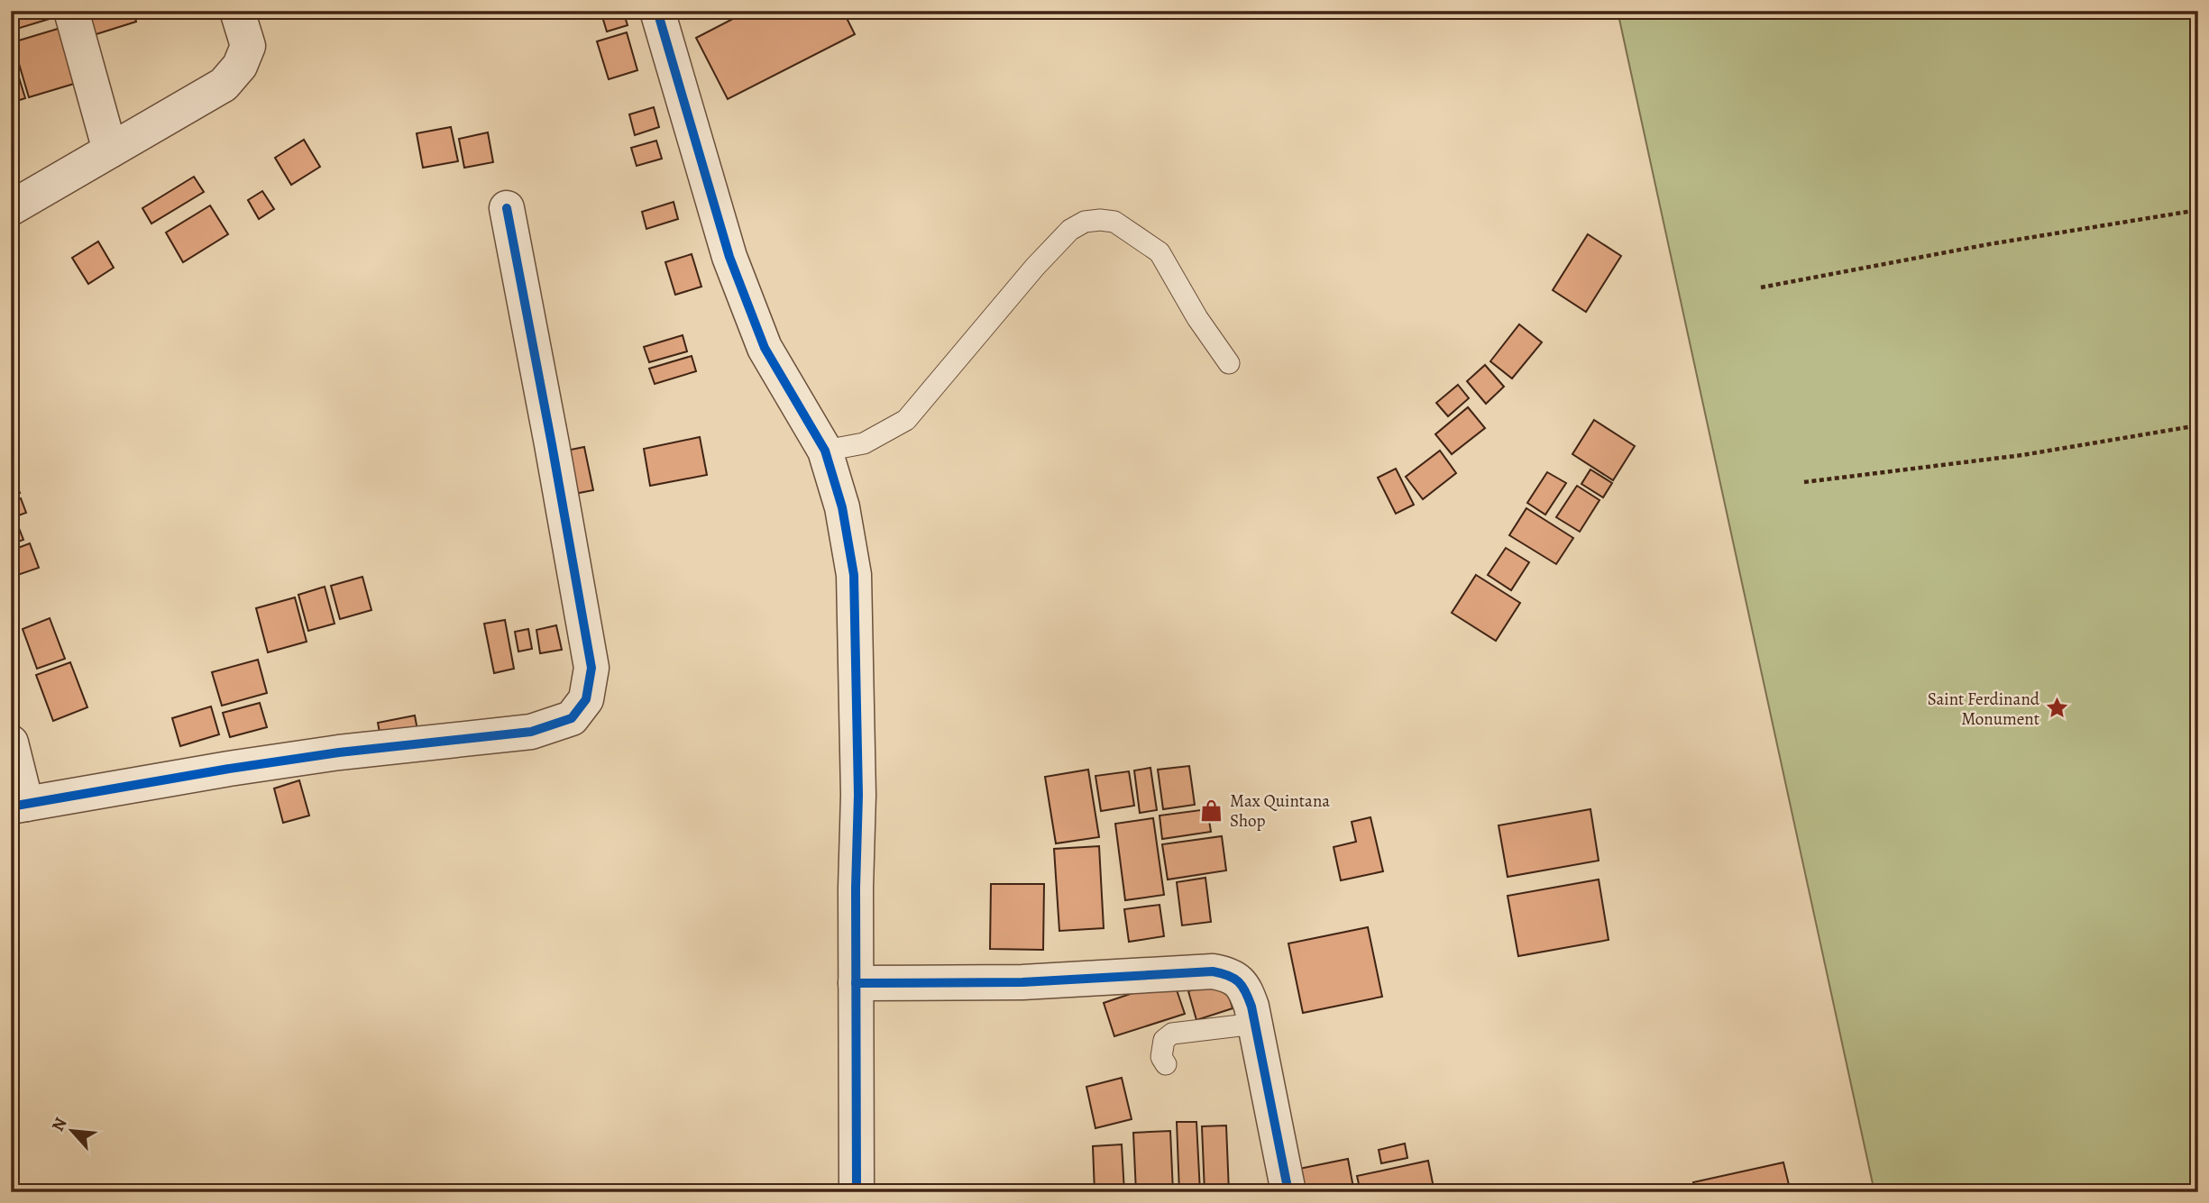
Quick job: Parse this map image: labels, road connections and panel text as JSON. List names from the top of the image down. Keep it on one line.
{"places":{"place":["Saint Ferdinand Monument"],"shop":["Max Quintana Shop"]},"north":"top left"}
